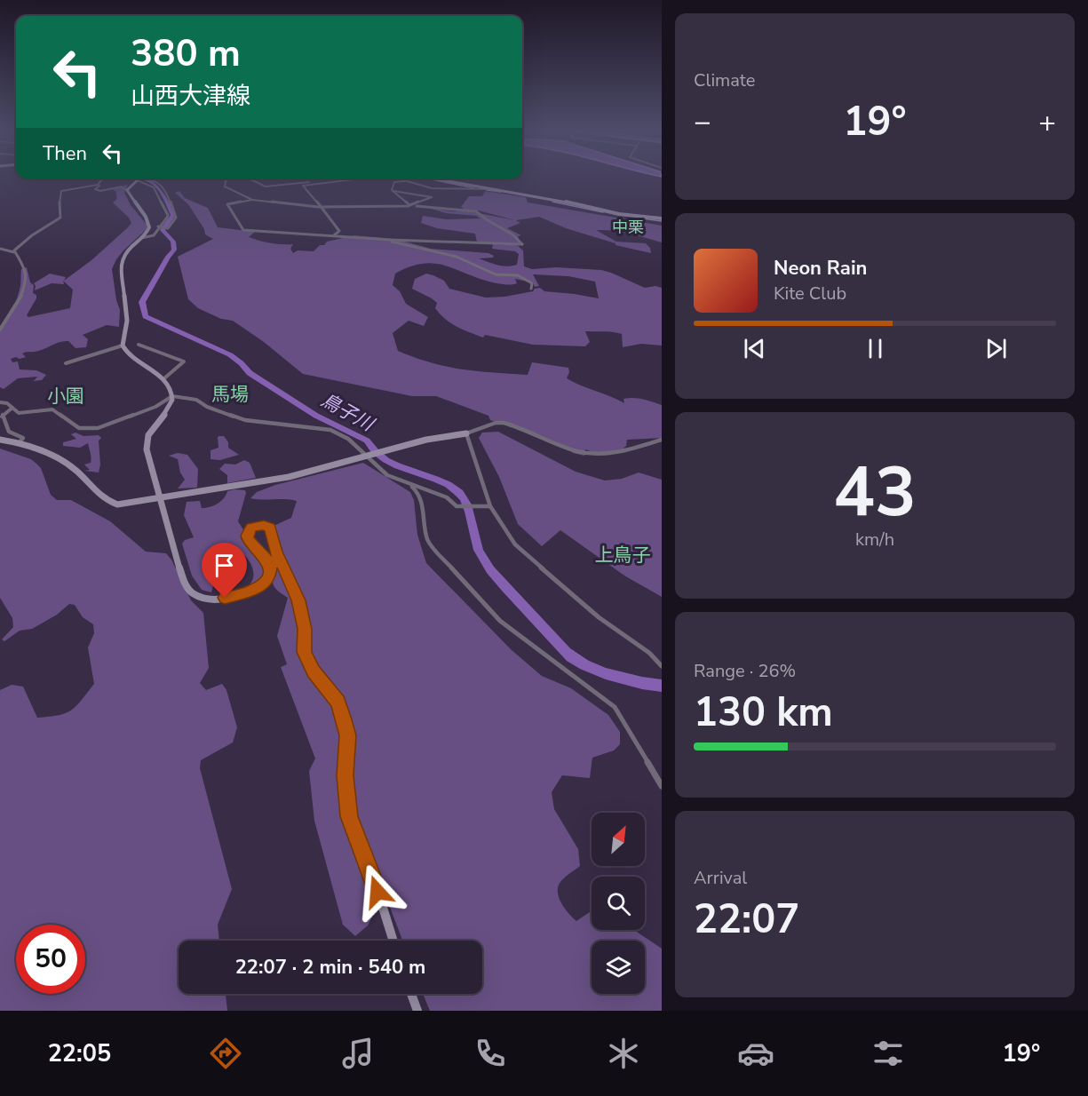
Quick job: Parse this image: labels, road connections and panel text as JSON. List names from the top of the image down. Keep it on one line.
{"districts":["中栗","馬場","小園","上鳥子"],"water":["鳥子川"],"north":"top right","page":{"tile":["Climate",["43","km/h"],["Range · 26%","130 km"],["Arrival","22:07"]],"turn":["380 m","山西大津線"],"heat":["−","19°","+"],"then":"Then","song":["Neon Rain","Kite Club"],"limit":"50","trip":"22:07 · 2 min · 540 m","tabs":["22:05","19°"]}}
